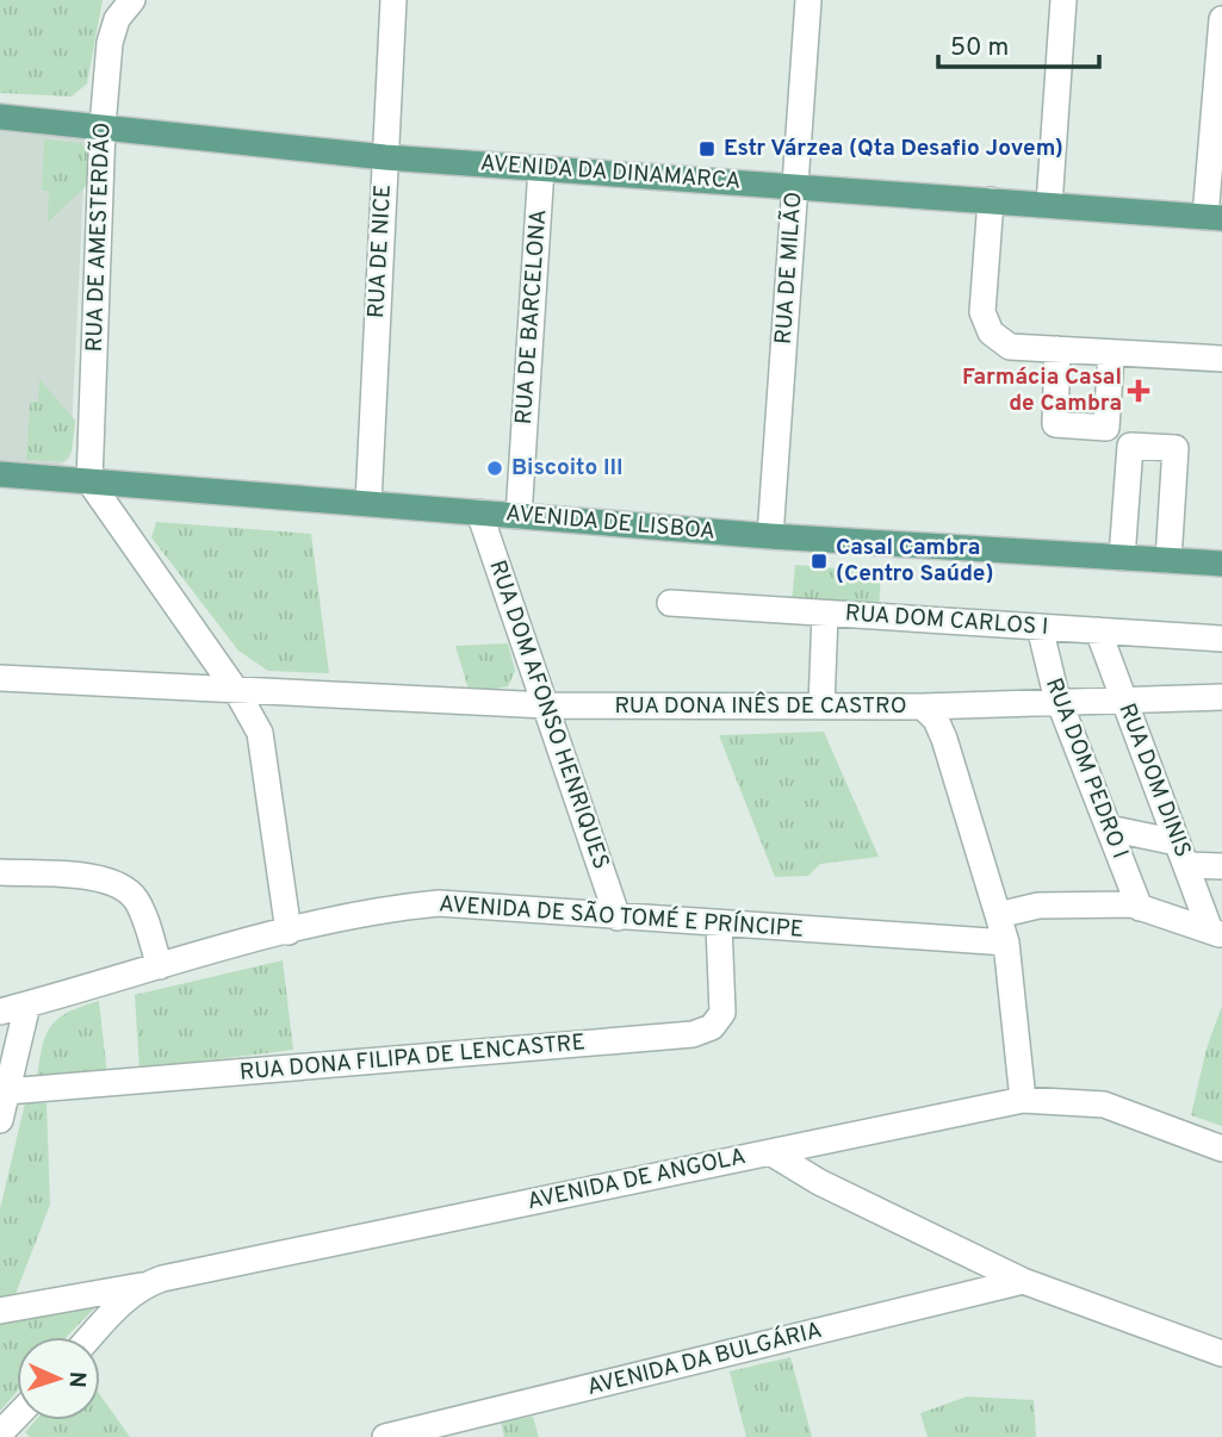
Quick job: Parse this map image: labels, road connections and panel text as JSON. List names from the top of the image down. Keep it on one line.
{"streets":{"main road":["AVENIDA DA DINAMARCA","AVENIDA DE LISBOA"],"street":["RUA DE AMESTERDÃO","RUA DE NICE","RUA DE MILÃO","RUA DE BARCELONA","RUA DOM CARLOS I","RUA DONA INÊS DE CASTRO","RUA DOM AFONSO HENRIQUES","RUA DOM PEDRO I","RUA DOM DINIS","AVENIDA DE SÃO TOMÉ E PRÍNCIPE","RUA DONA FILIPA DE LENCASTRE","AVENIDA DE ANGOLA","AVENIDA DA BULGÁRIA"]},"crossings":[["AVENIDA DA DINAMARCA","RUA DE AMESTERDÃO"],["AVENIDA DA DINAMARCA","RUA DE NICE"],["AVENIDA DA DINAMARCA","RUA DE MILÃO"],["AVENIDA DA DINAMARCA","RUA DE BARCELONA"],["RUA DE AMESTERDÃO","AVENIDA DE LISBOA"],["RUA DE NICE","AVENIDA DE LISBOA"],["RUA DE MILÃO","AVENIDA DE LISBOA"],["RUA DE BARCELONA","AVENIDA DE LISBOA"],["AVENIDA DE LISBOA","RUA DOM AFONSO HENRIQUES"],["RUA DOM CARLOS I","RUA DOM PEDRO I"],["RUA DOM CARLOS I","RUA DOM DINIS"],["RUA DONA INÊS DE CASTRO","RUA DOM AFONSO HENRIQUES"],["RUA DONA INÊS DE CASTRO","AVENIDA DE SÃO TOMÉ E PRÍNCIPE"],["RUA DONA INÊS DE CASTRO","AVENIDA DE ANGOLA"],["RUA DOM AFONSO HENRIQUES","AVENIDA DE SÃO TOMÉ E PRÍNCIPE"],["AVENIDA DE SÃO TOMÉ E PRÍNCIPE","RUA DONA FILIPA DE LENCASTRE"]],"places":{"transit":["Estr Várzea (Qta Desafio Jovem)","Casal Cambra (Centro Saúde)"],"health":["Farmácia Casal de Cambra"],"other":["Biscoito III"]},"scale_bar":"50 m","north":"right"}
